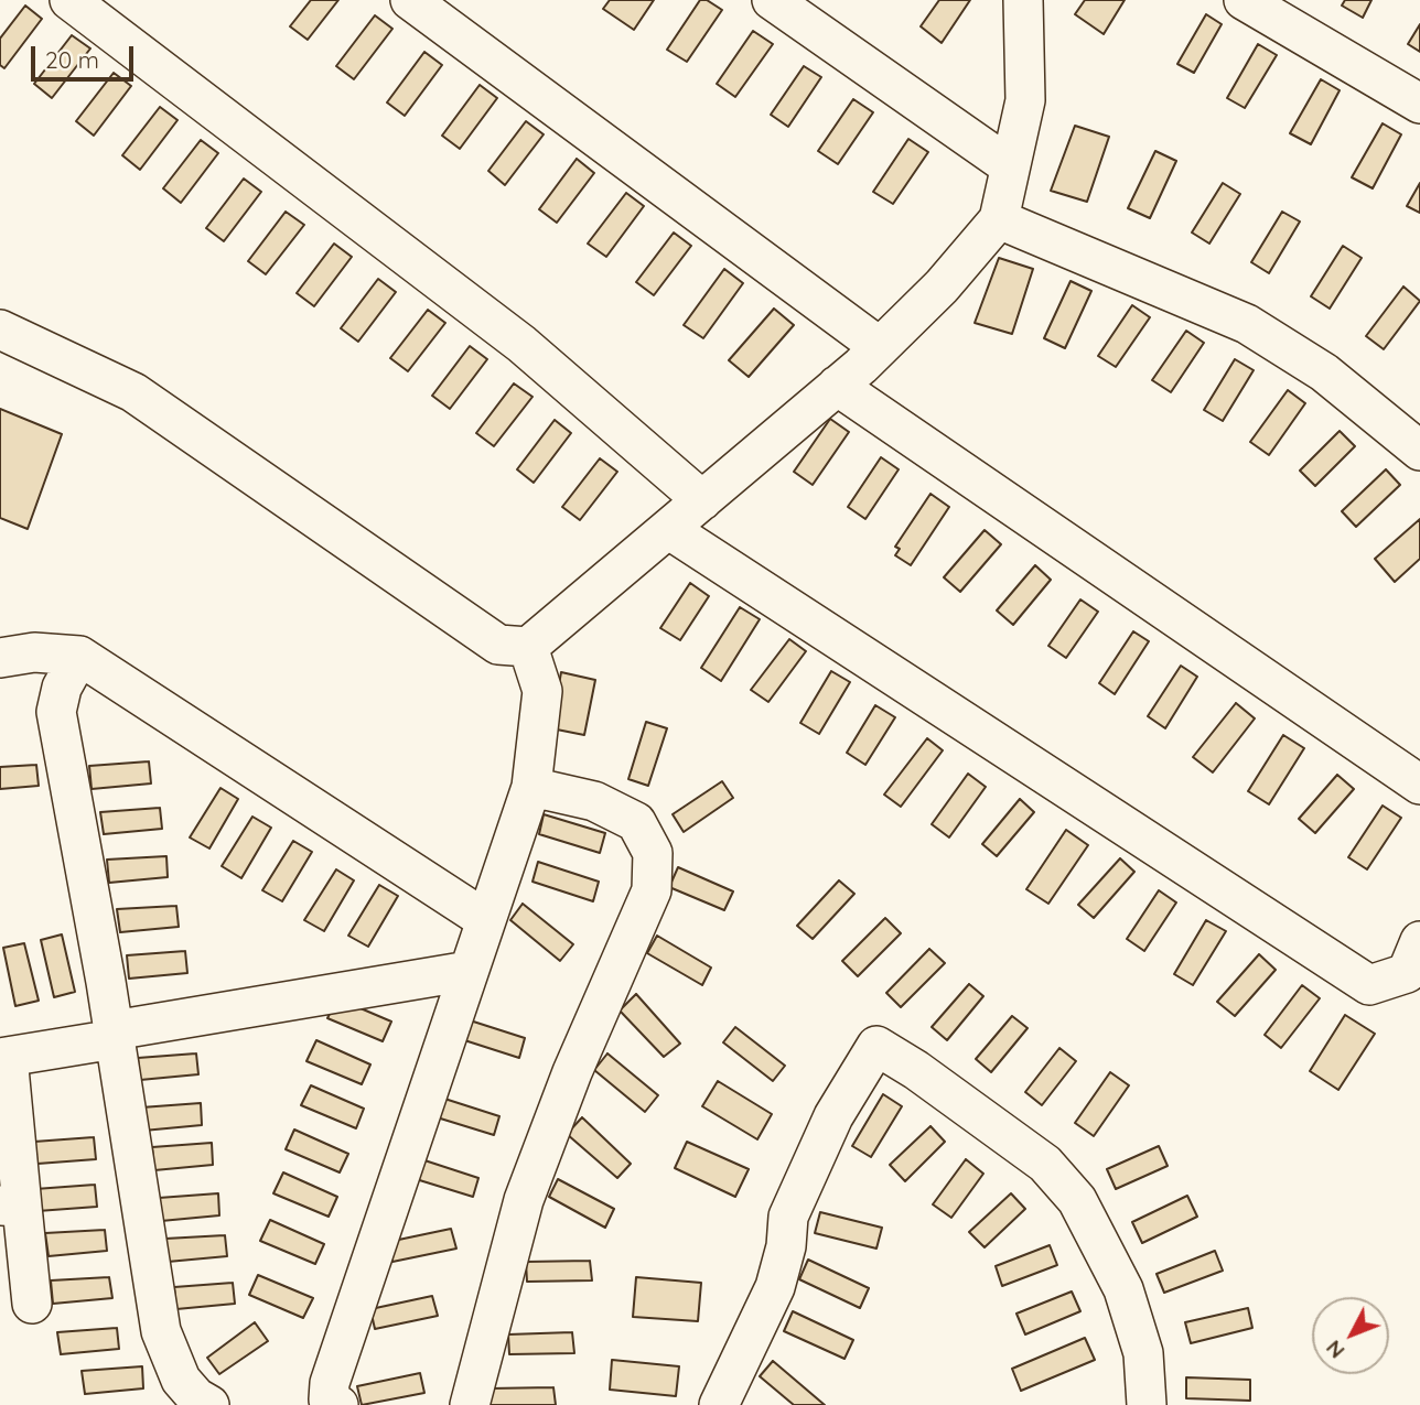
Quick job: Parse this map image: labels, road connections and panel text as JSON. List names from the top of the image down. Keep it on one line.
{"scale_bar":"20 m","north":"bottom left"}
